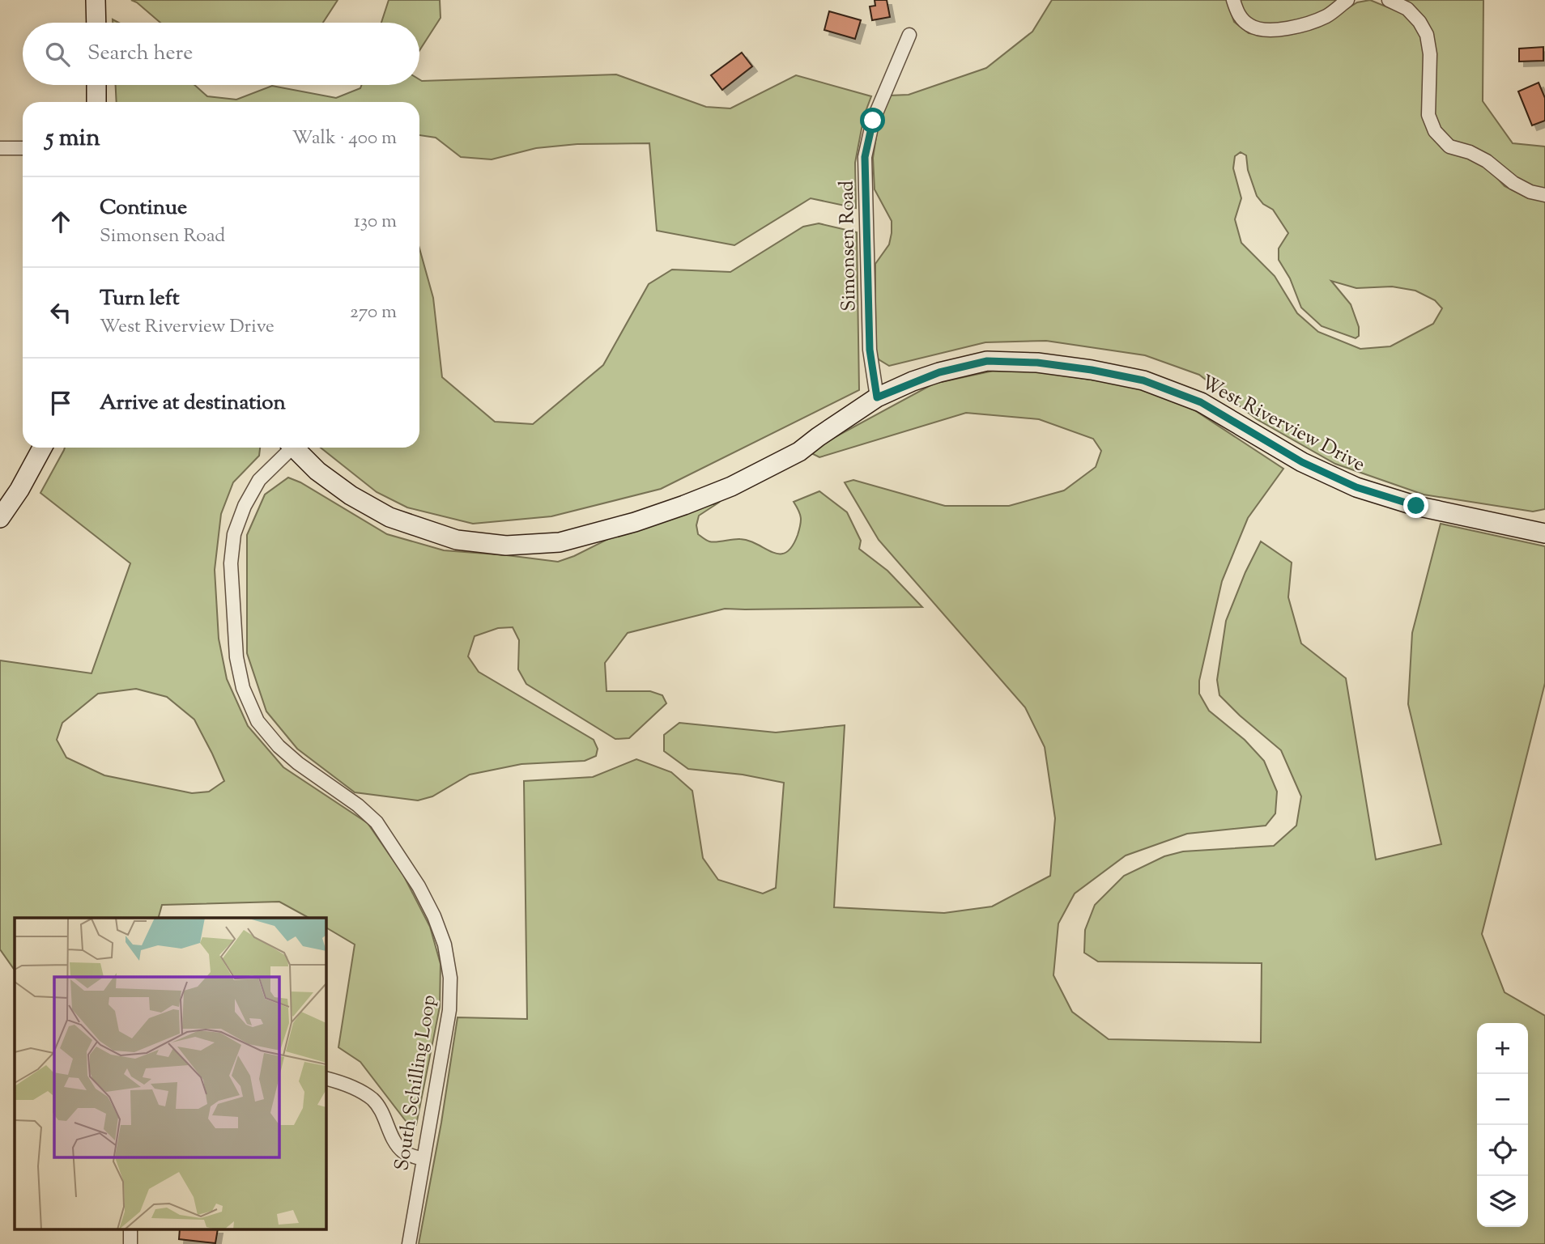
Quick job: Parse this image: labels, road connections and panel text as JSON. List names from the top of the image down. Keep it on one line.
{"streets":{"street":["Simonsen Road","West Riverview Drive","South Schilling Loop"]},"crossings":[["Simonsen Road","West Riverview Drive"]],"page":{"search":"Search here","heading":["5 min","Walk · 400 m"],"list":[["Continue","Simonsen Road","130 m"],["Turn left","West Riverview Drive","270 m"],"Arrive at destination"],"map_buttons":["+","−"]}}
